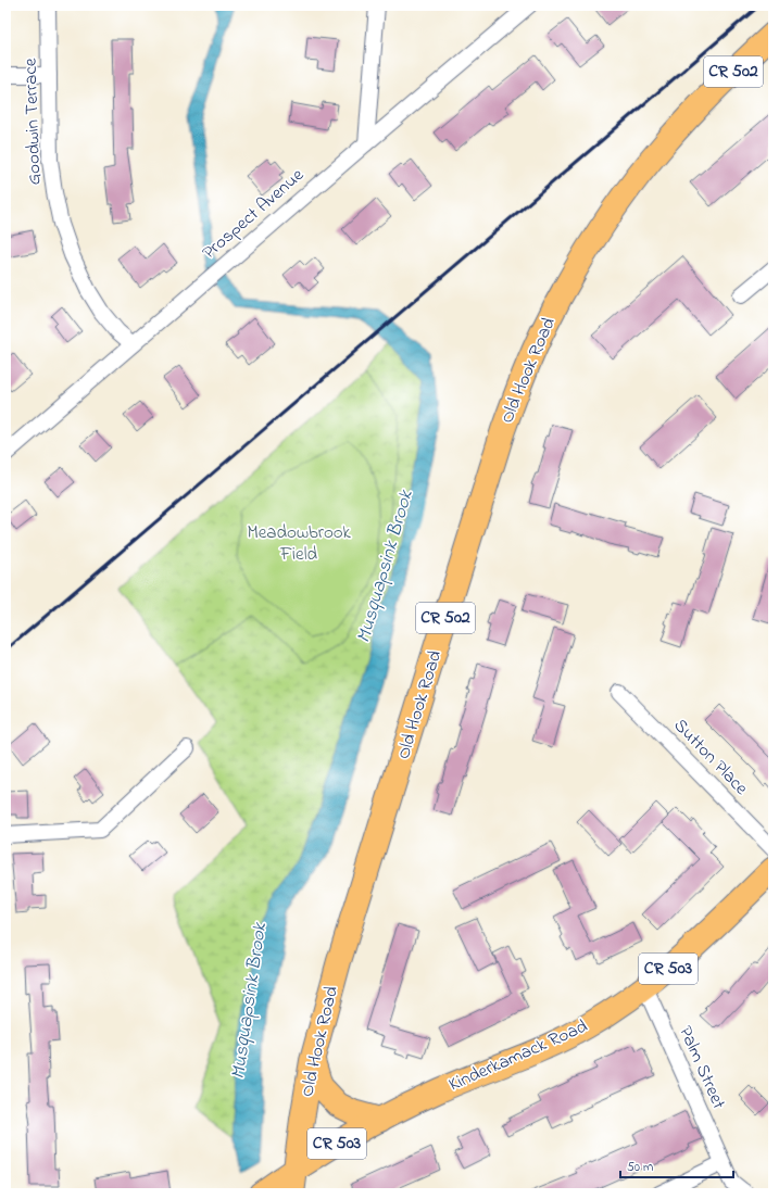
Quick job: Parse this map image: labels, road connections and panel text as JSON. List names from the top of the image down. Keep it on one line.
{"streets":{"main road":["CR 502","Old Hook Road","CR 503","Kinderkamack Road"],"street":["Goodwin Terrace","Prospect Avenue","Sutton Place","Palm Street"]},"crossings":[["Goodwin Terrace","Prospect Avenue"],["Old Hook Road","Kinderkamack Road"],["Kinderkamack Road","Palm Street"]],"water":["Musquapsink Brook"],"parks":["Meadowbrook Field"],"scale_bar":"50 m"}
